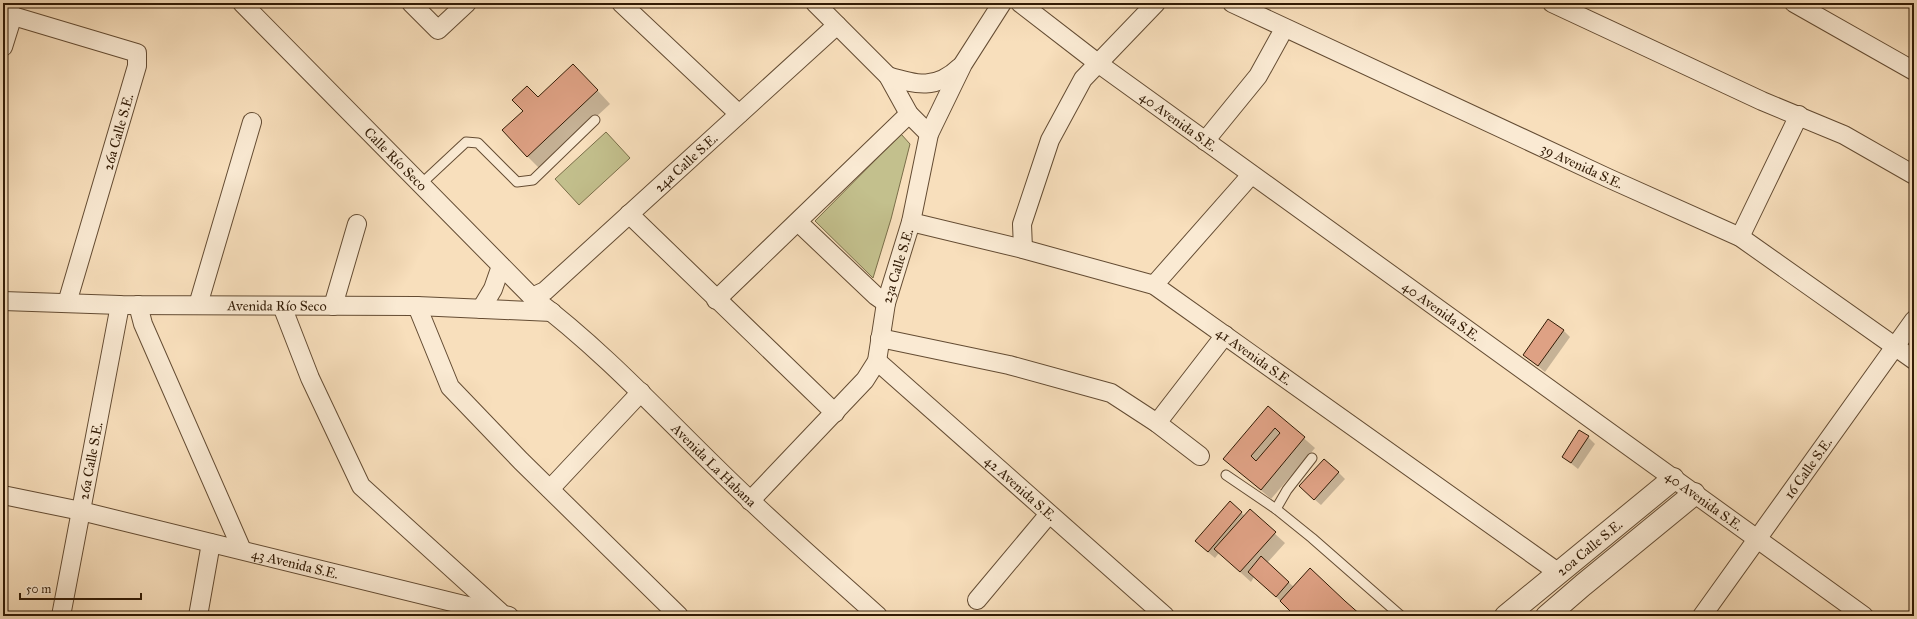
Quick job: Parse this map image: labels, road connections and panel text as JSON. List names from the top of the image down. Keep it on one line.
{"streets":{"street":["40 Avenida S.E.","26a Calle S.E.","Calle Río Seco","24a Calle S.E.","39 Avenida S.E.","23a Calle S.E.","Avenida Río Seco","41 Avenida S.E.","Avenida La Habana","16 Calle S.E.","42 Avenida S.E.","20a Calle S.E.","43 Avenida S.E."]},"crossings":[["40 Avenida S.E.","16 Calle S.E."],["40 Avenida S.E.","20a Calle S.E."],["26a Calle S.E.","Avenida Río Seco"],["26a Calle S.E.","43 Avenida S.E."],["Calle Río Seco","24a Calle S.E."],["Calle Río Seco","Avenida Río Seco"],["Calle Río Seco","Avenida La Habana"],["39 Avenida S.E.","16 Calle S.E."],["23a Calle S.E.","41 Avenida S.E."],["23a Calle S.E.","Avenida La Habana"],["23a Calle S.E.","42 Avenida S.E."],["Avenida Río Seco","Avenida La Habana"],["41 Avenida S.E.","20a Calle S.E."]],"scale_bar":"50 m"}
